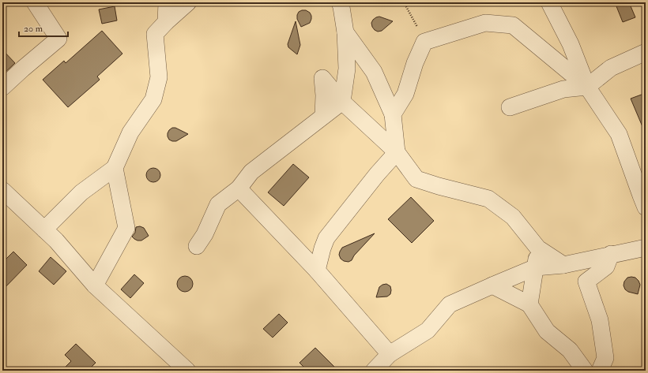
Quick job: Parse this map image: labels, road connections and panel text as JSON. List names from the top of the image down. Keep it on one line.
{"scale_bar":"20 m"}
